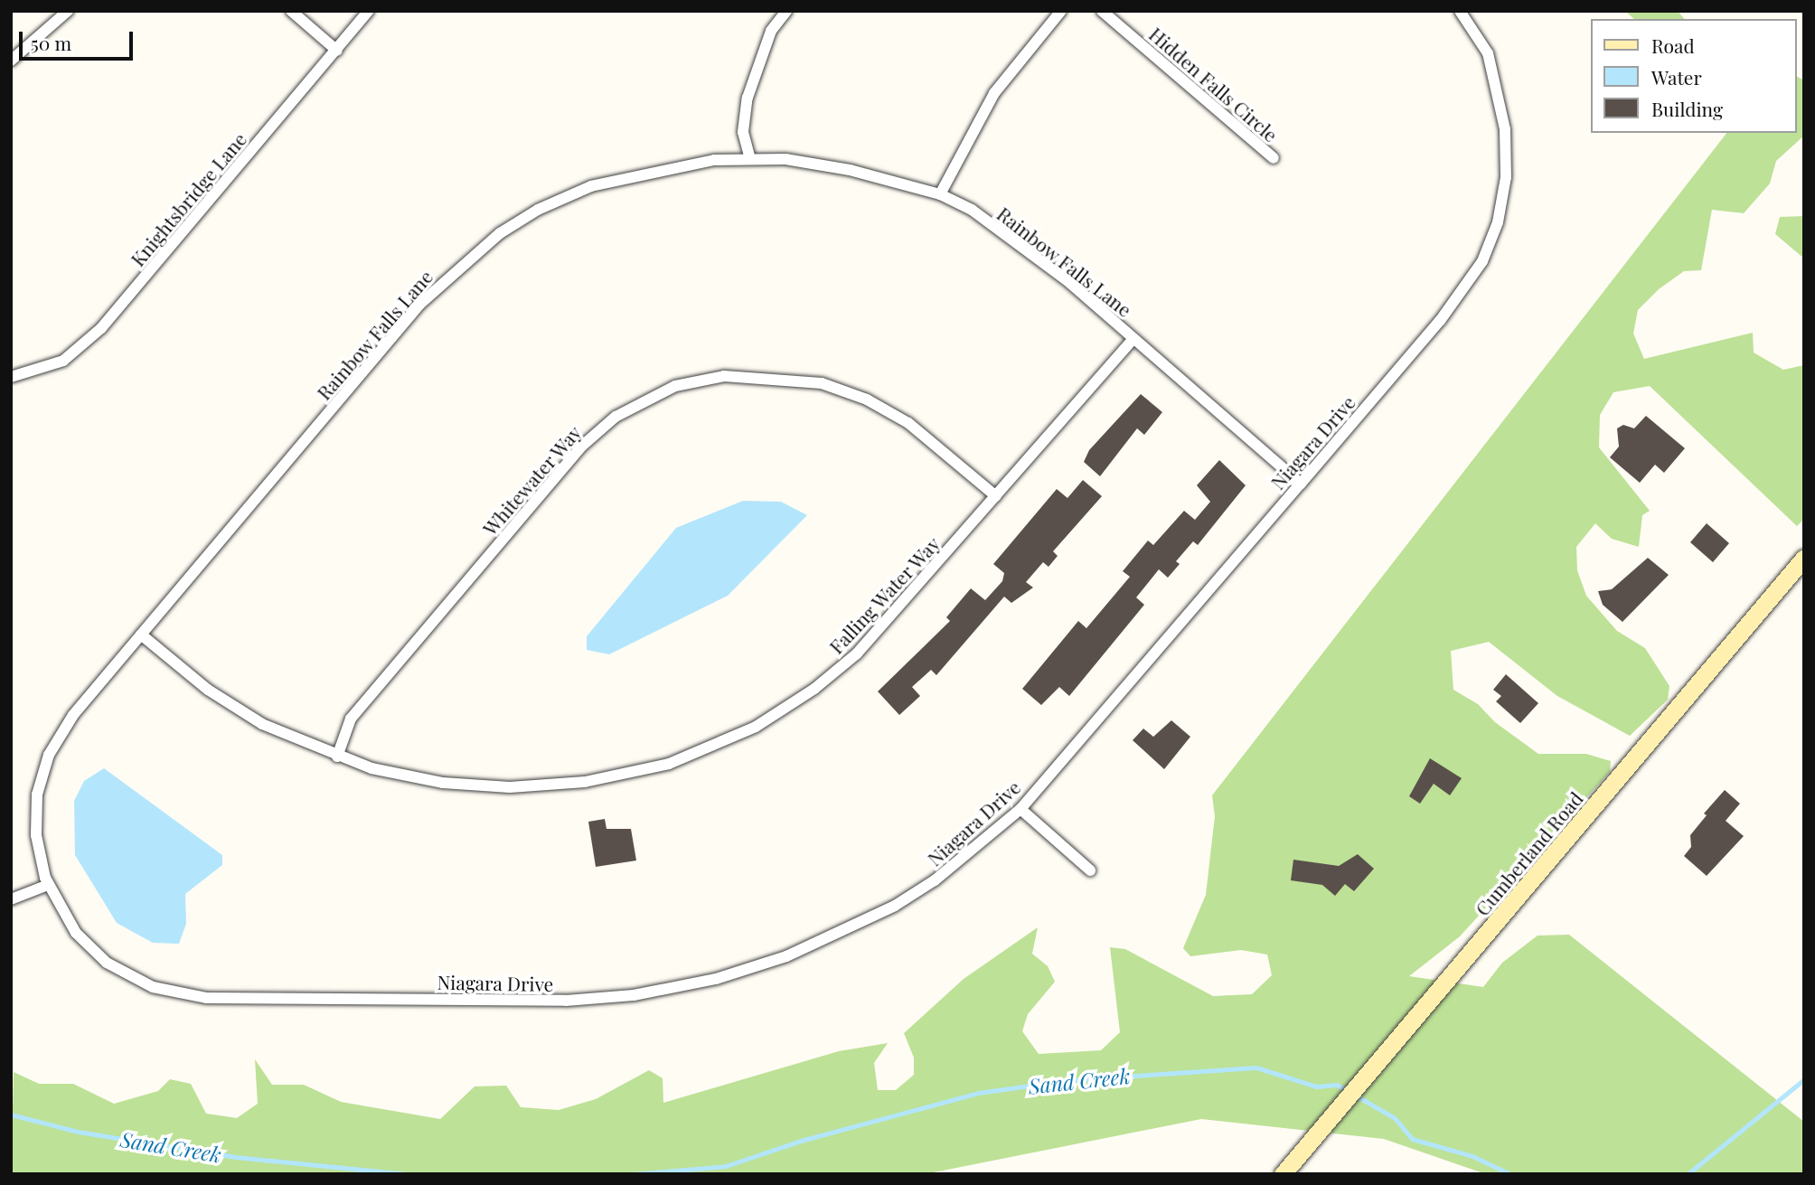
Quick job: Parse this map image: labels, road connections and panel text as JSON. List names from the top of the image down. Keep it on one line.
{"streets":{"main road":["Cumberland Road"],"street":["Hidden Falls Circle","Knightsbridge Lane","Rainbow Falls Lane","Niagara Drive","Whitewater Way","Falling Water Way"]},"crossings":[["Rainbow Falls Lane","Niagara Drive"],["Rainbow Falls Lane","Falling Water Way"],["Whitewater Way","Falling Water Way"]],"water":["Sand Creek"],"legend":["Road","Water","Building"],"scale_bar":"50 m"}
